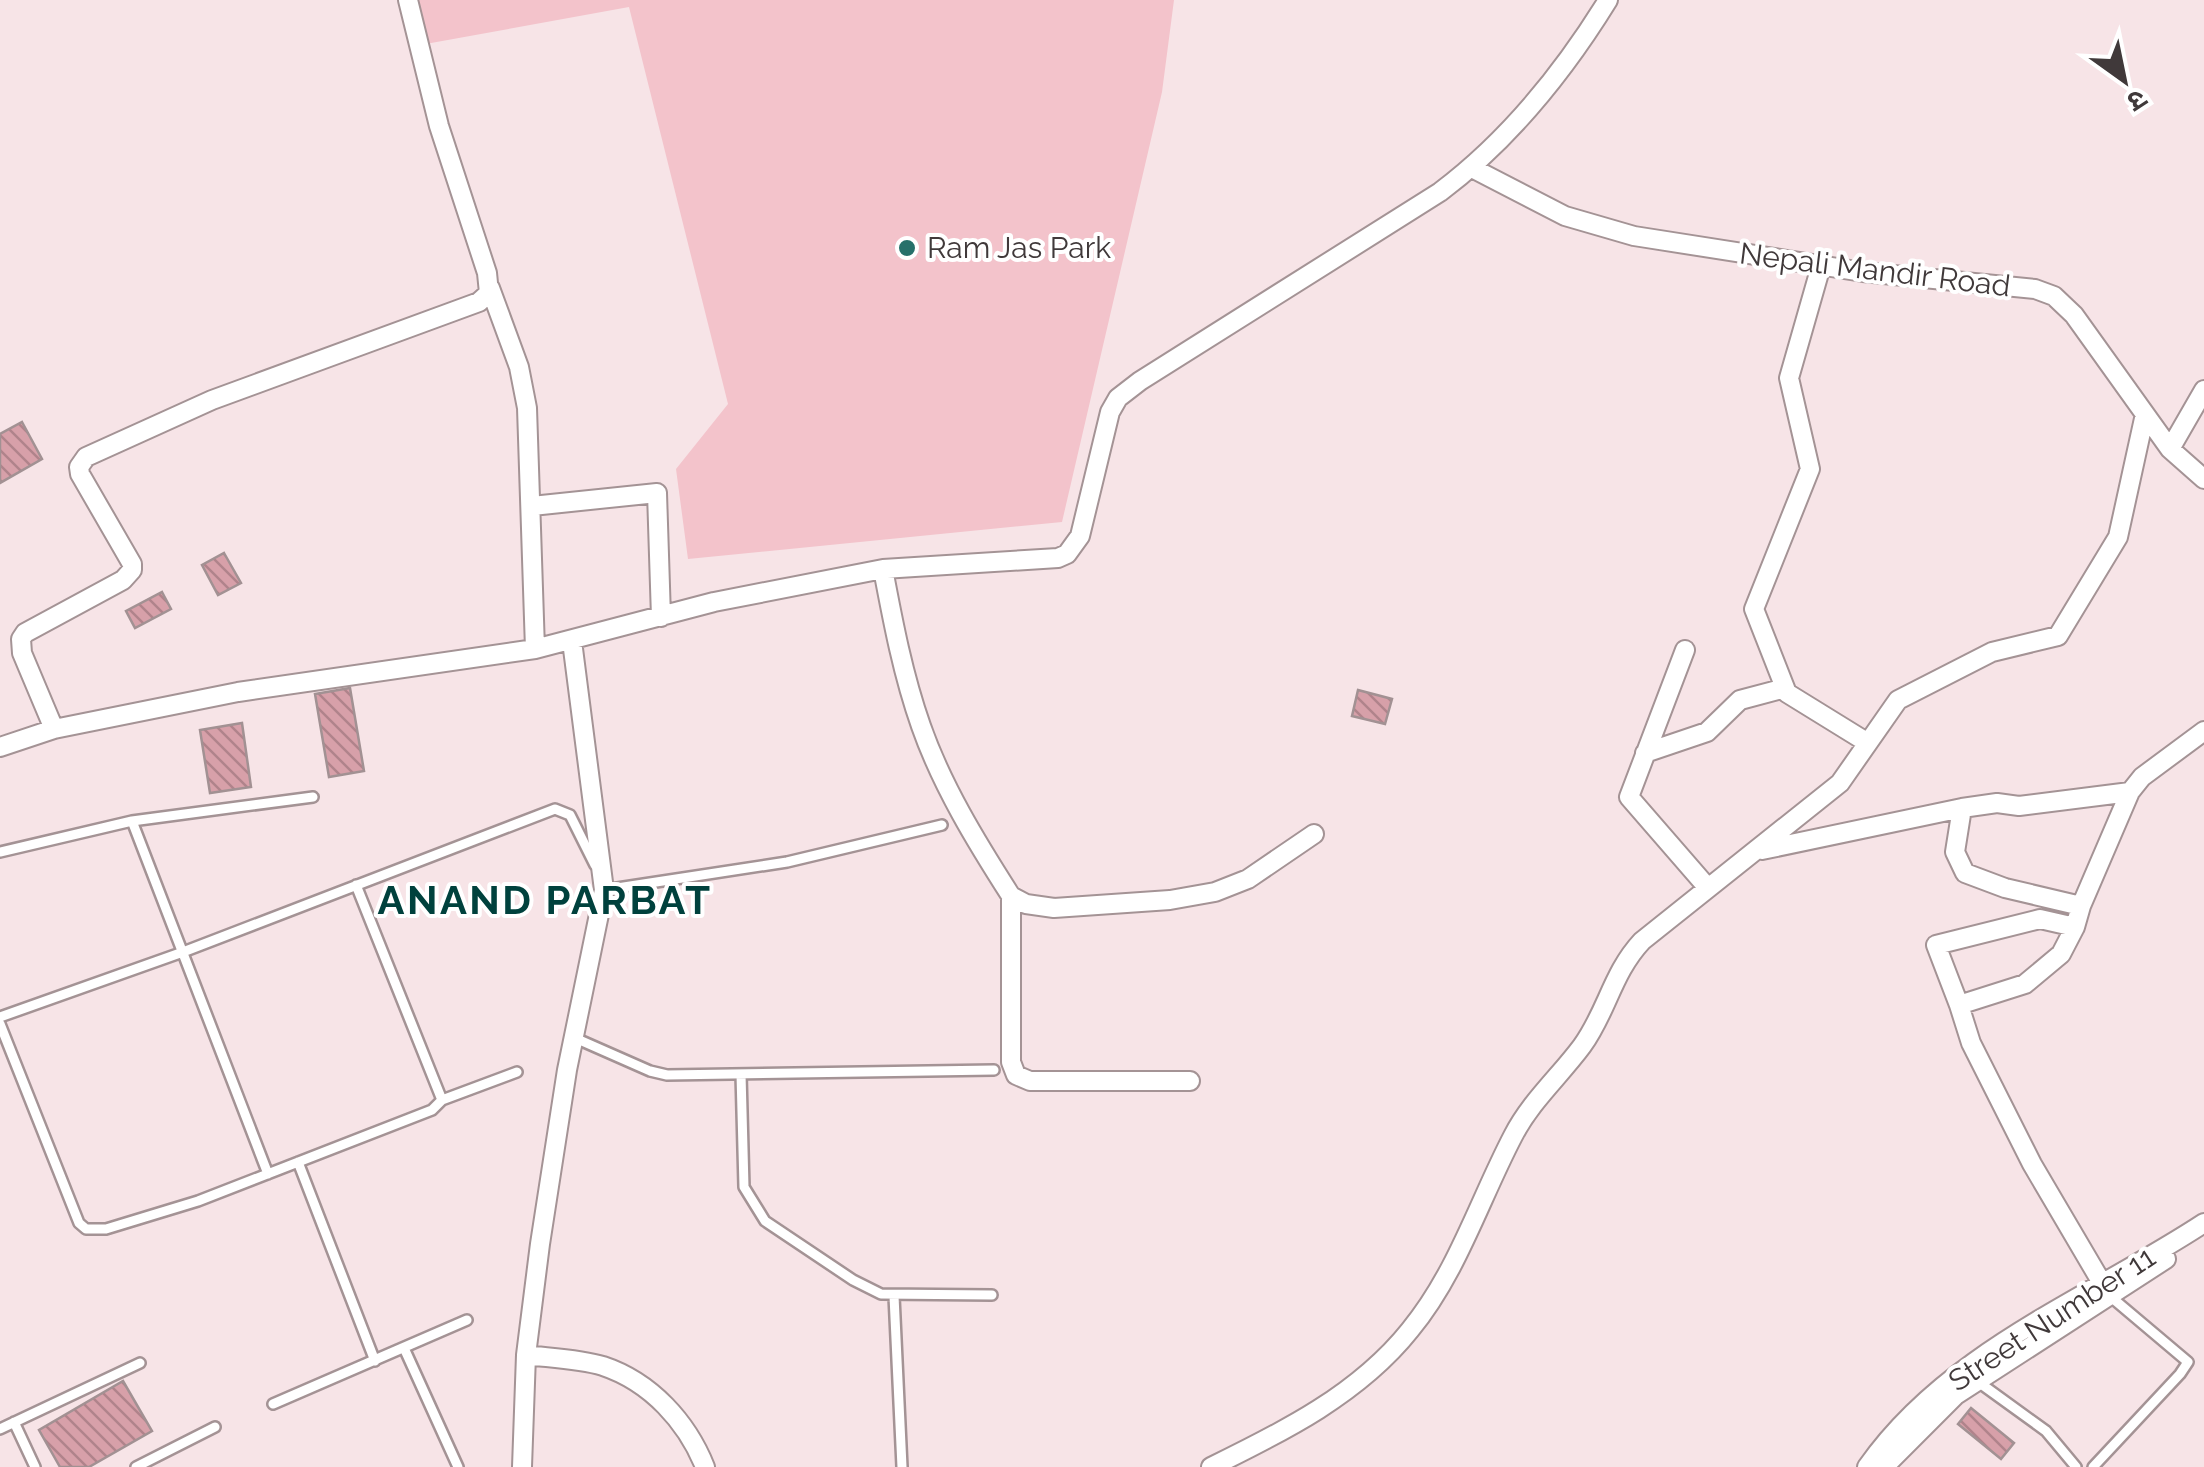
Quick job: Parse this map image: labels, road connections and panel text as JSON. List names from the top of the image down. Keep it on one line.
{"streets":{"street":["Nepali Mandir Road","Street Number 11"]},"districts":["ANAND PARBAT"],"places":["Ram Jas Park"],"north":"bottom right"}
